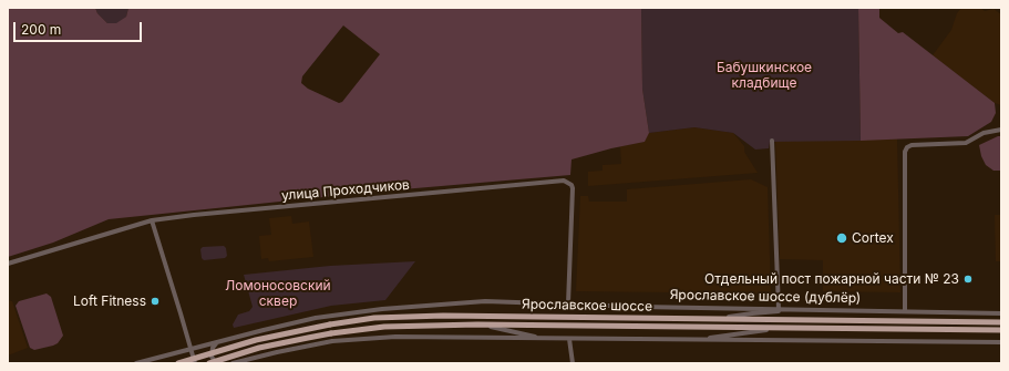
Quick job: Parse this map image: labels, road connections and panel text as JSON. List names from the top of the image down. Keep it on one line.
{"streets":{"main road":["Ярославское шоссе"],"street":["улица Проходчиков","Ярославское шоссе (дублёр)"]},"crossings":[["улица Проходчиков","Ярославское шоссе (дублёр)"]],"parks":["Бабушкинское кладбище","Ломоносовский сквер"],"places":["Cortex","Отдельный пост пожарной части № 23","Loft Fitness"],"scale_bar":"200 m"}
